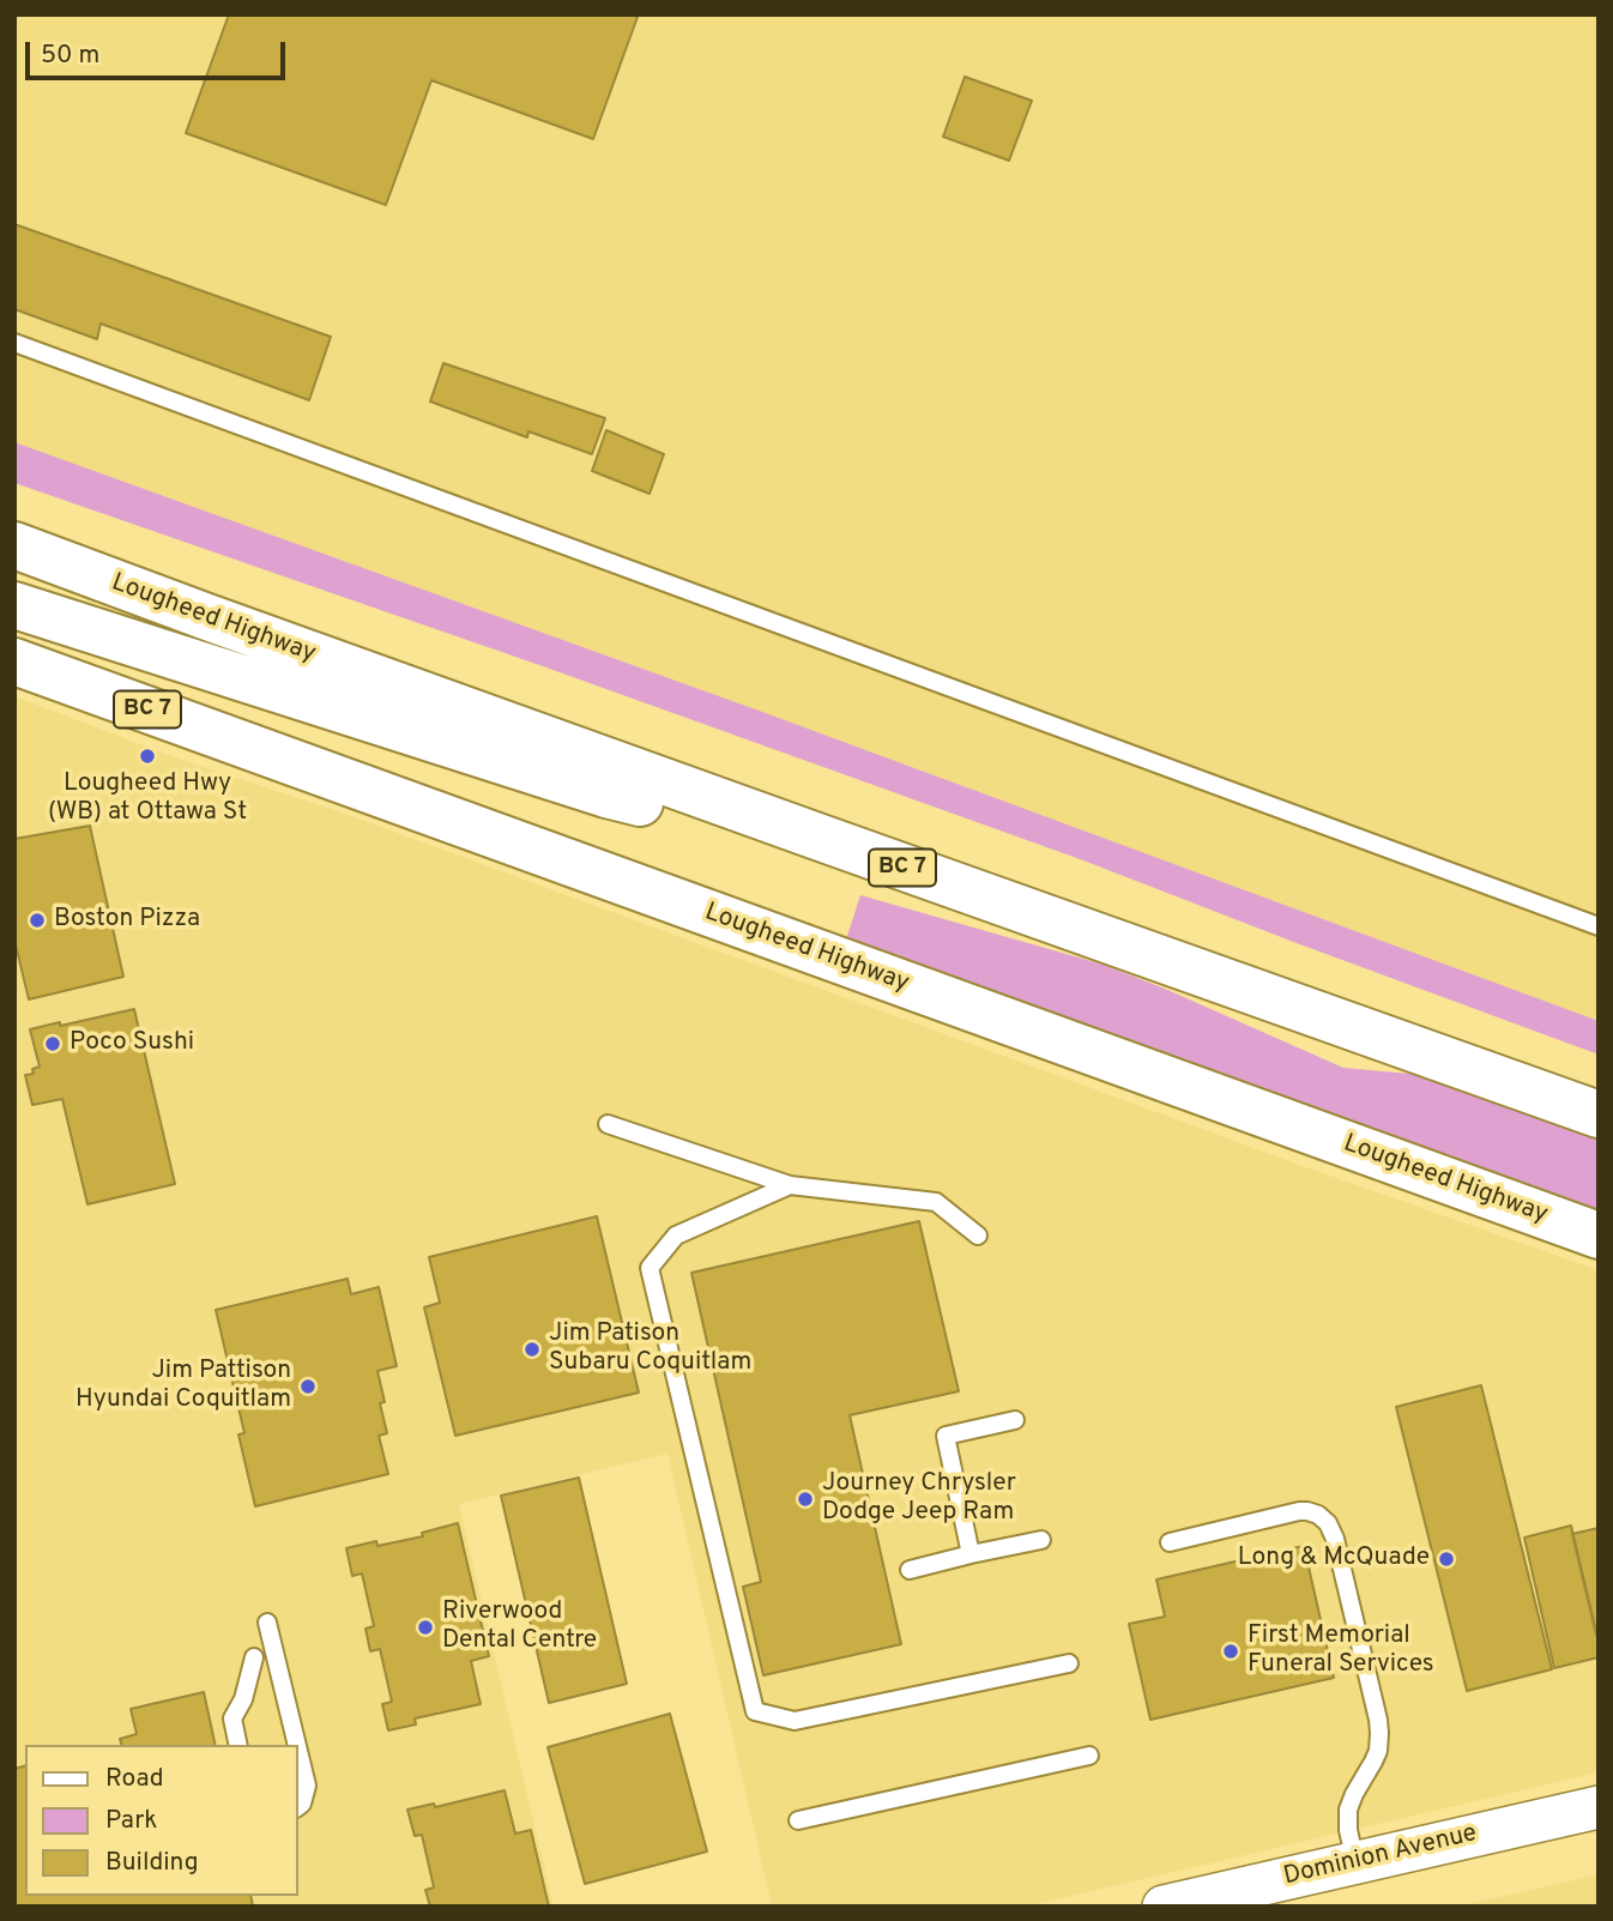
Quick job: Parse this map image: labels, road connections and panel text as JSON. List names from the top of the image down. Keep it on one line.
{"streets":{"main road":["Lougheed Highway","BC 7"],"street":["Dominion Avenue"]},"places":["Lougheed Hwy (WB) at Ottawa St","Boston Pizza","Poco Sushi","Jim Patison Subaru Coquitlam","Jim Pattison Hyundai Coquitlam","Journey Chrysler Dodge Jeep Ram","Long & McQuade","Riverwood Dental Centre","First Memorial Funeral Services"],"legend":["Road","Park","Building"],"scale_bar":"50 m"}
